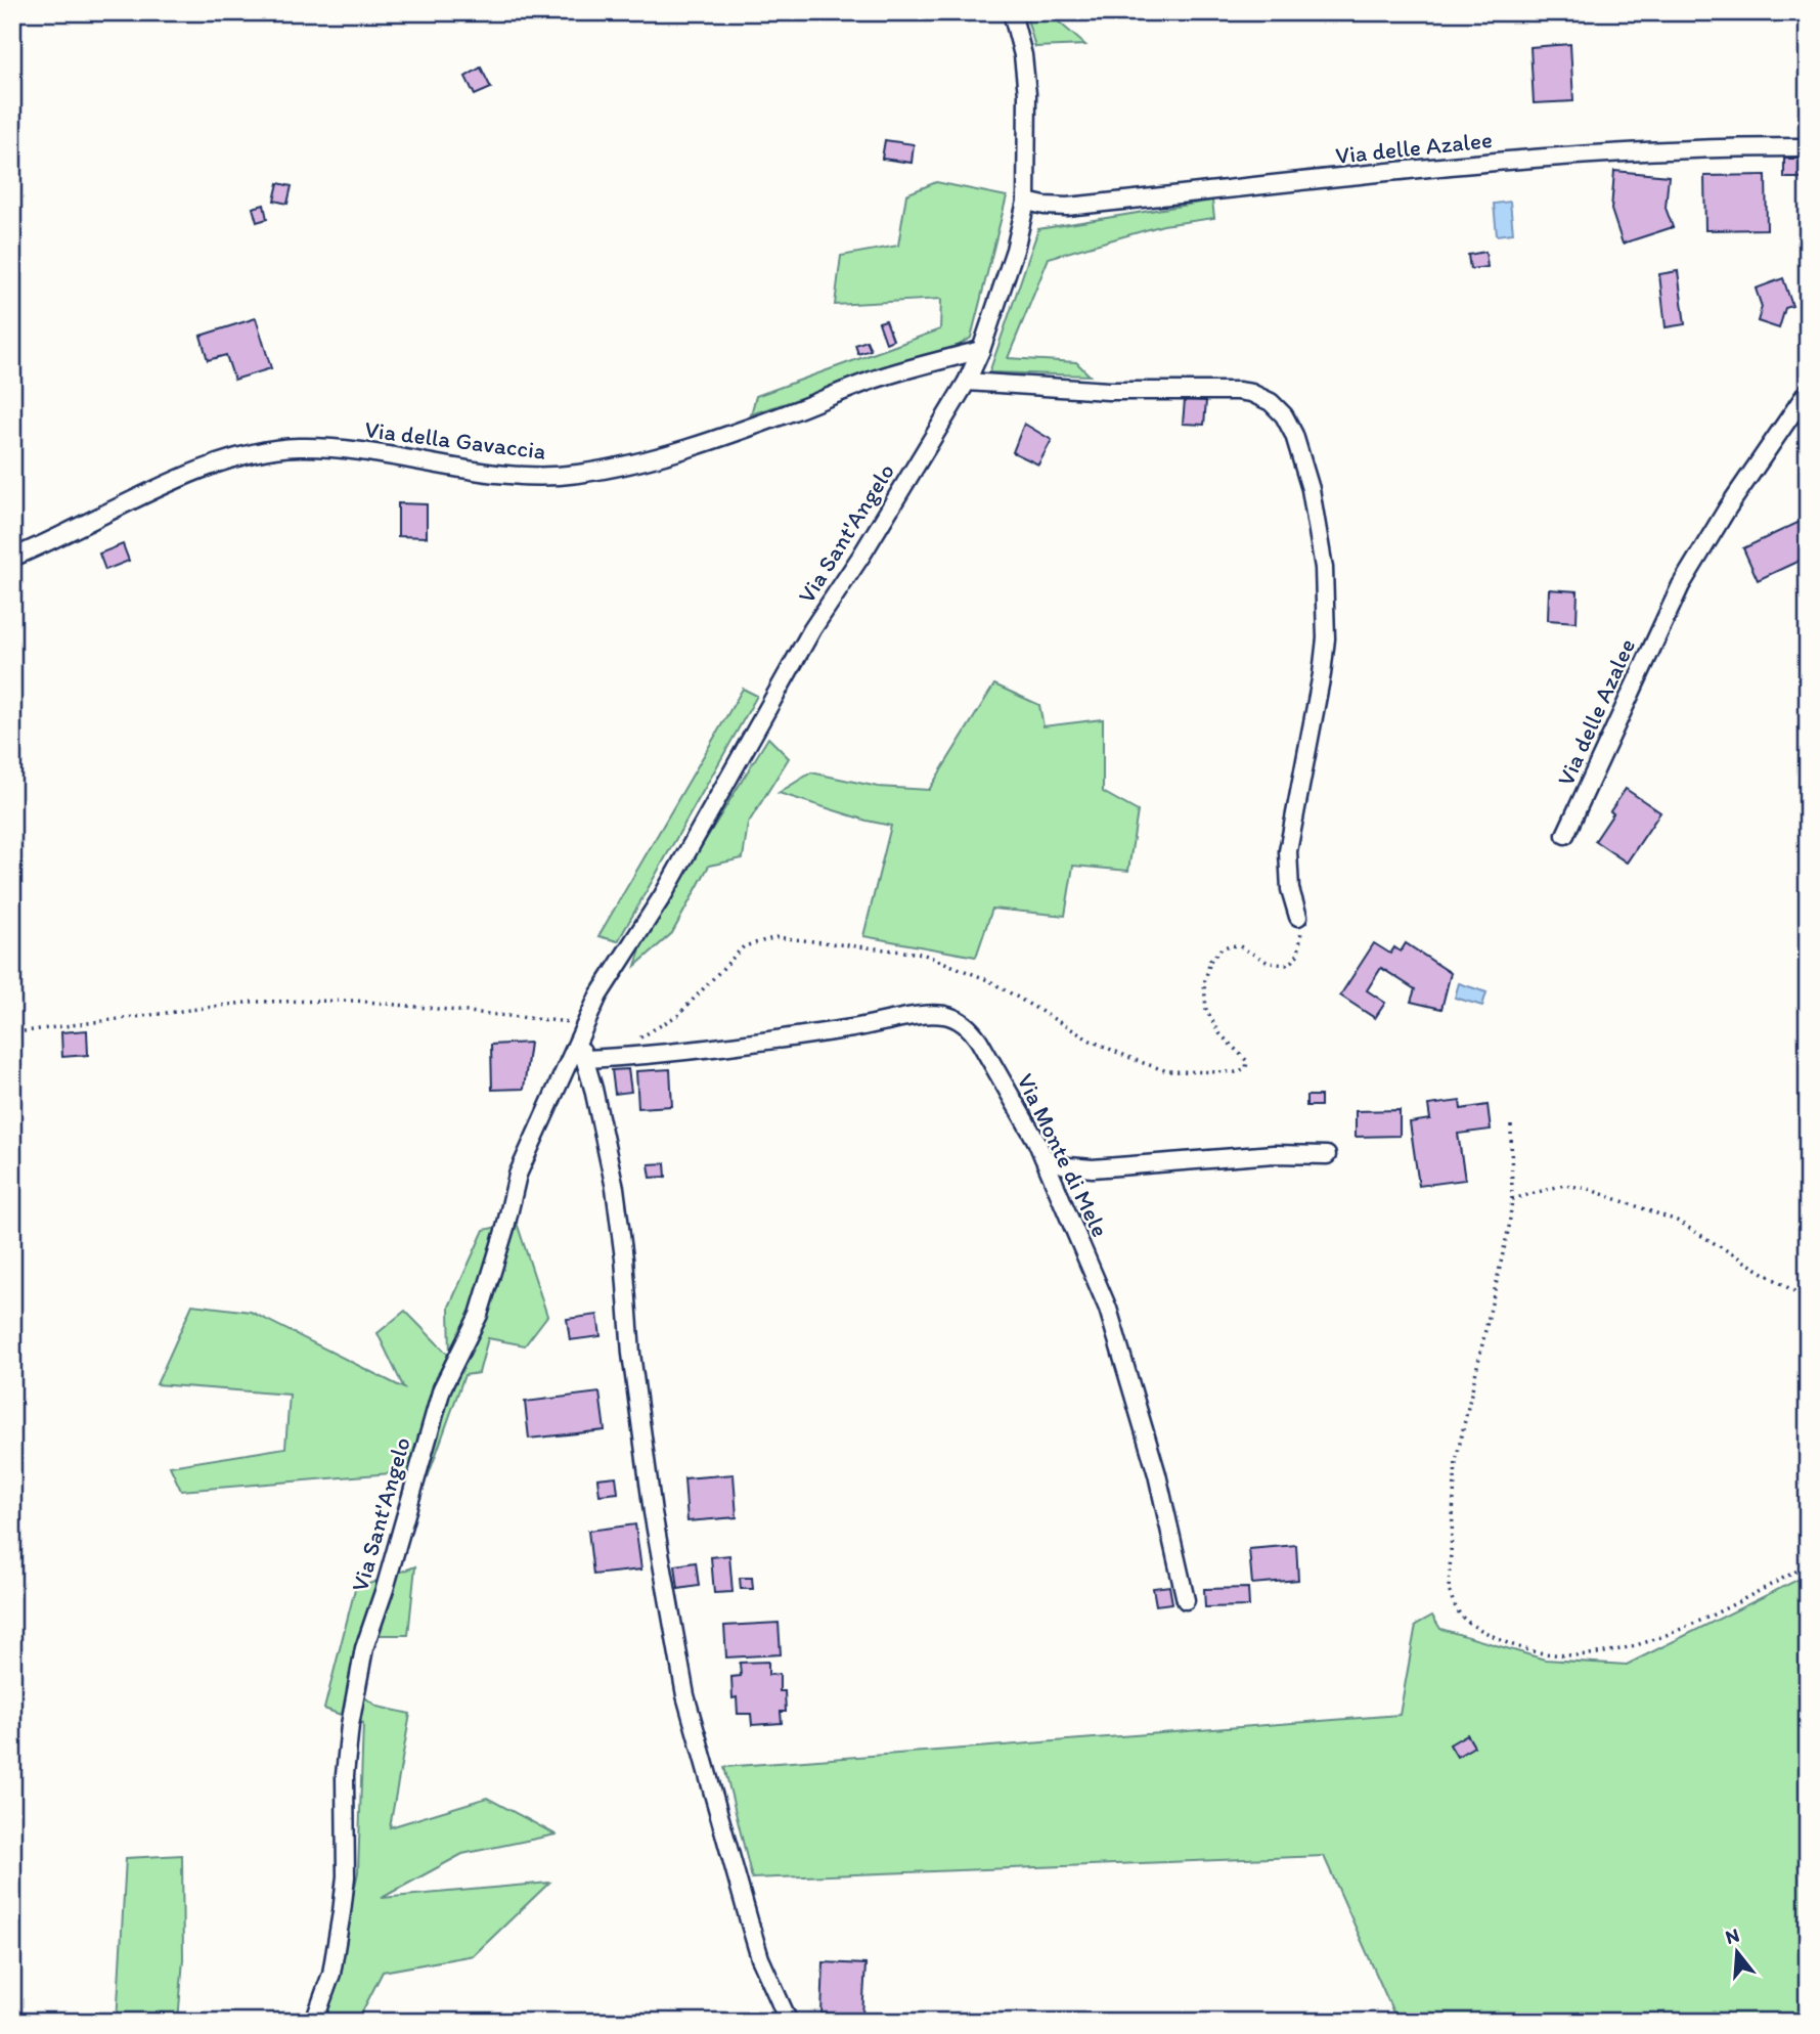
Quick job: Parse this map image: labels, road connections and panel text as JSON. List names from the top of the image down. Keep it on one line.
{"streets":{"street":["Via delle Azalee","Via della Gavaccia","Via Sant'Angelo","Via Monte di Mele"]},"crossings":[["Via delle Azalee","Via Sant'Angelo"],["Via della Gavaccia","Via Sant'Angelo"]],"north":"top"}
